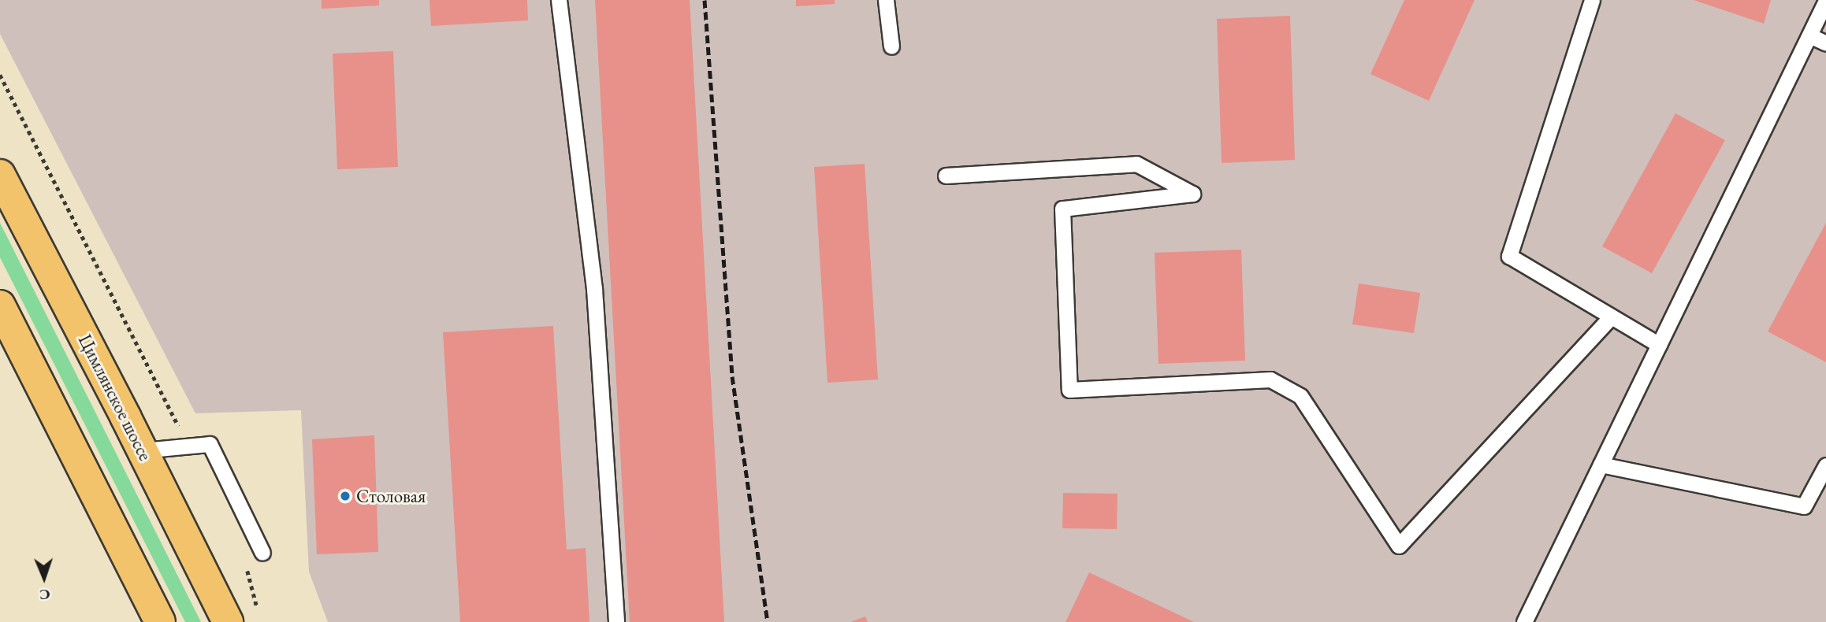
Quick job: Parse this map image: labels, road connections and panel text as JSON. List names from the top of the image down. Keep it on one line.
{"streets":{"main road":["Цимлянское шоссе"]},"places":["Столовая"],"north":"bottom"}
